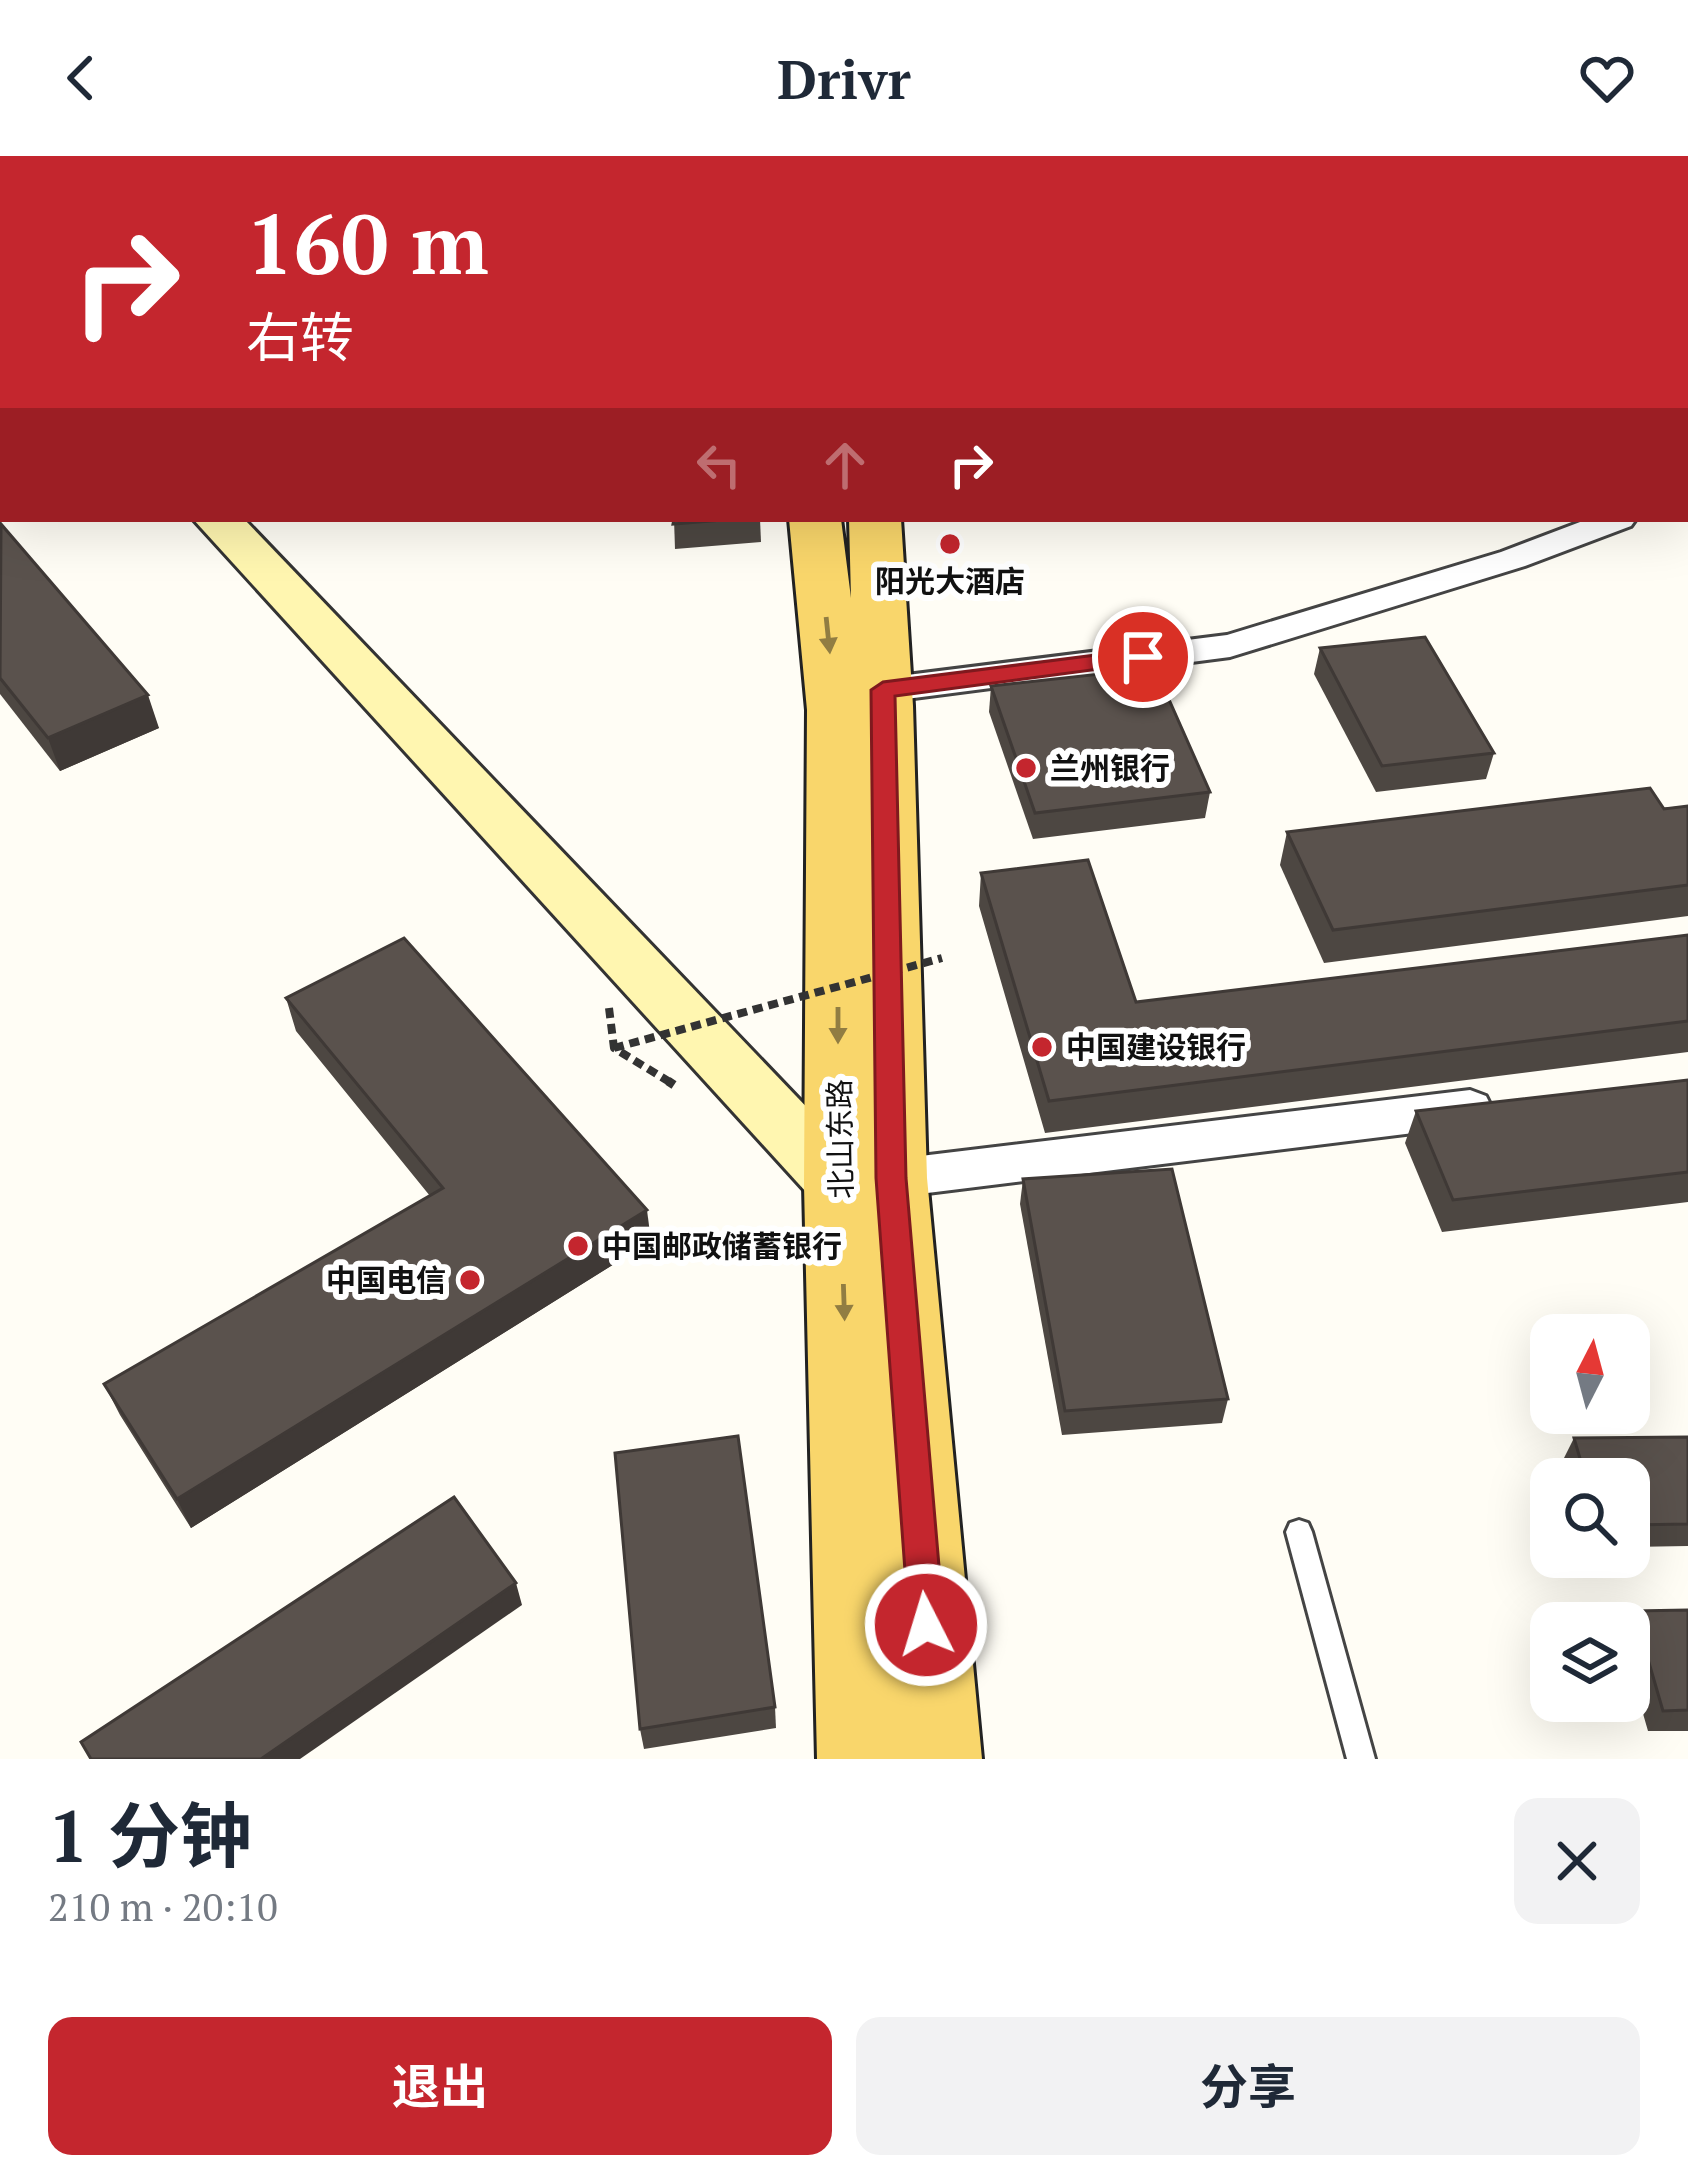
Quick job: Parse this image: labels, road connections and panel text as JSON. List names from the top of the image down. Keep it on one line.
{"streets":{"main road":["北山东路"]},"places":["阳光大酒店","兰州银行","中国建设银行","中国邮政储蓄银行","中国电信"],"north":"top","page":{"header":"Drivr","turn":["160 m","右转"],"heading":["1 分钟","210 m · 20:10"],"buttons":["退出","分享"]}}
